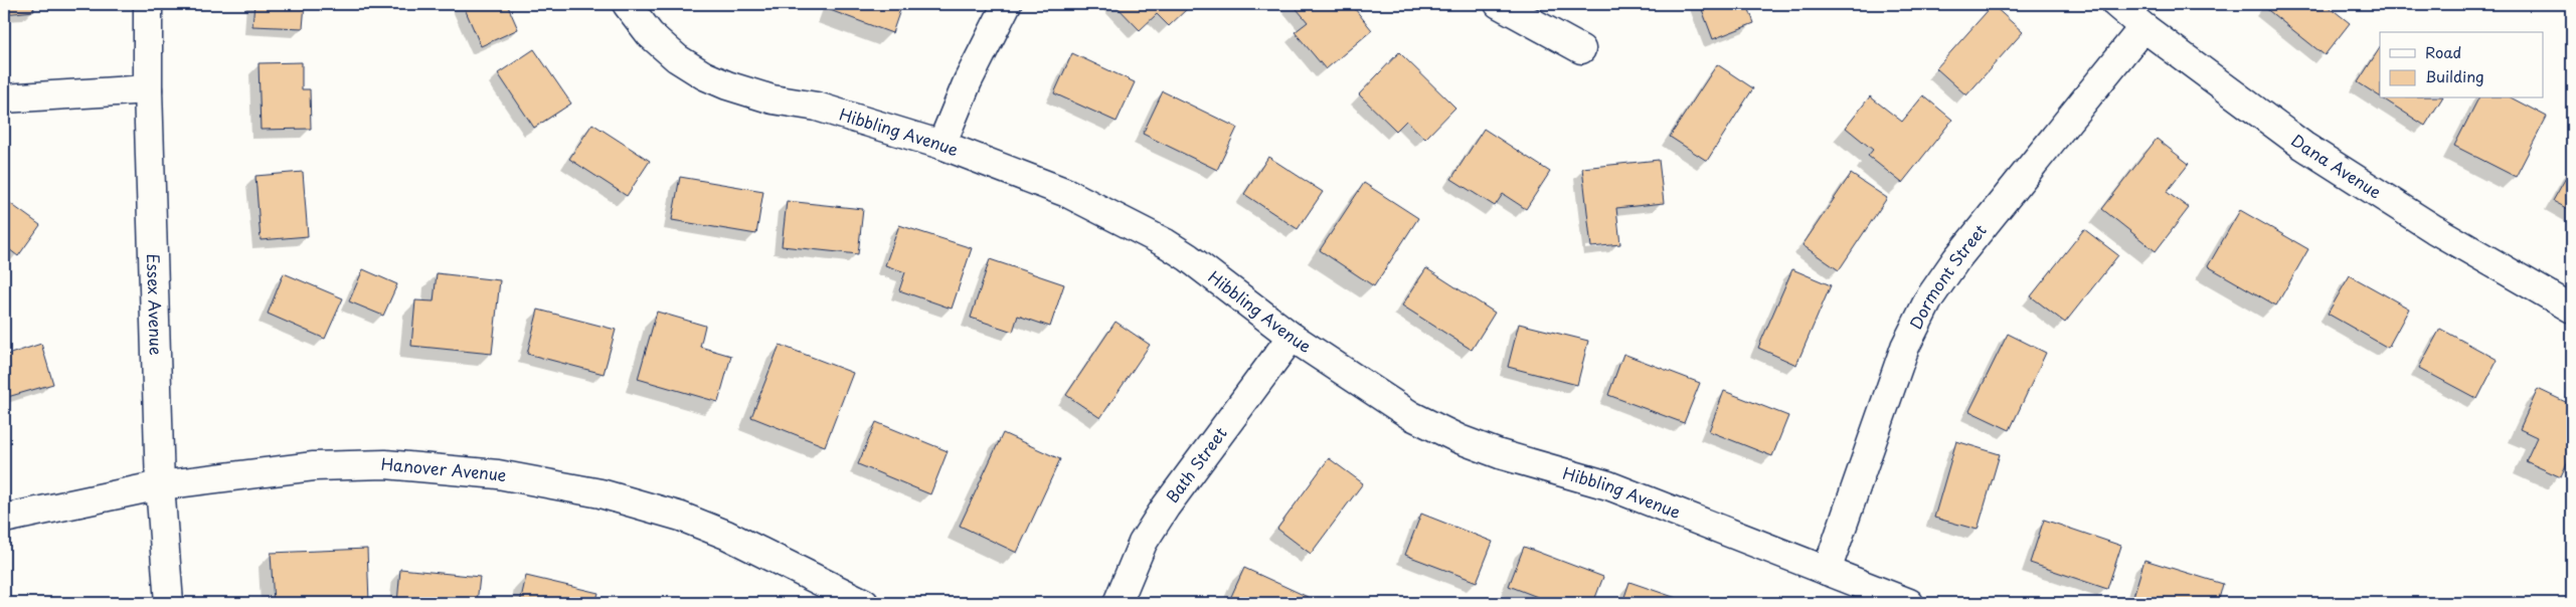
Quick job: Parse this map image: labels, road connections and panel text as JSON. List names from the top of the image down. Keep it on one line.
{"streets":{"street":["Hibbling Avenue","Dana Avenue","Dormont Street","Essex Avenue","Bath Street","Hanover Avenue"]},"crossings":[["Hibbling Avenue","Dormont Street"],["Hibbling Avenue","Bath Street"],["Dana Avenue","Dormont Street"],["Essex Avenue","Hanover Avenue"]],"legend":["Road","Building"]}
